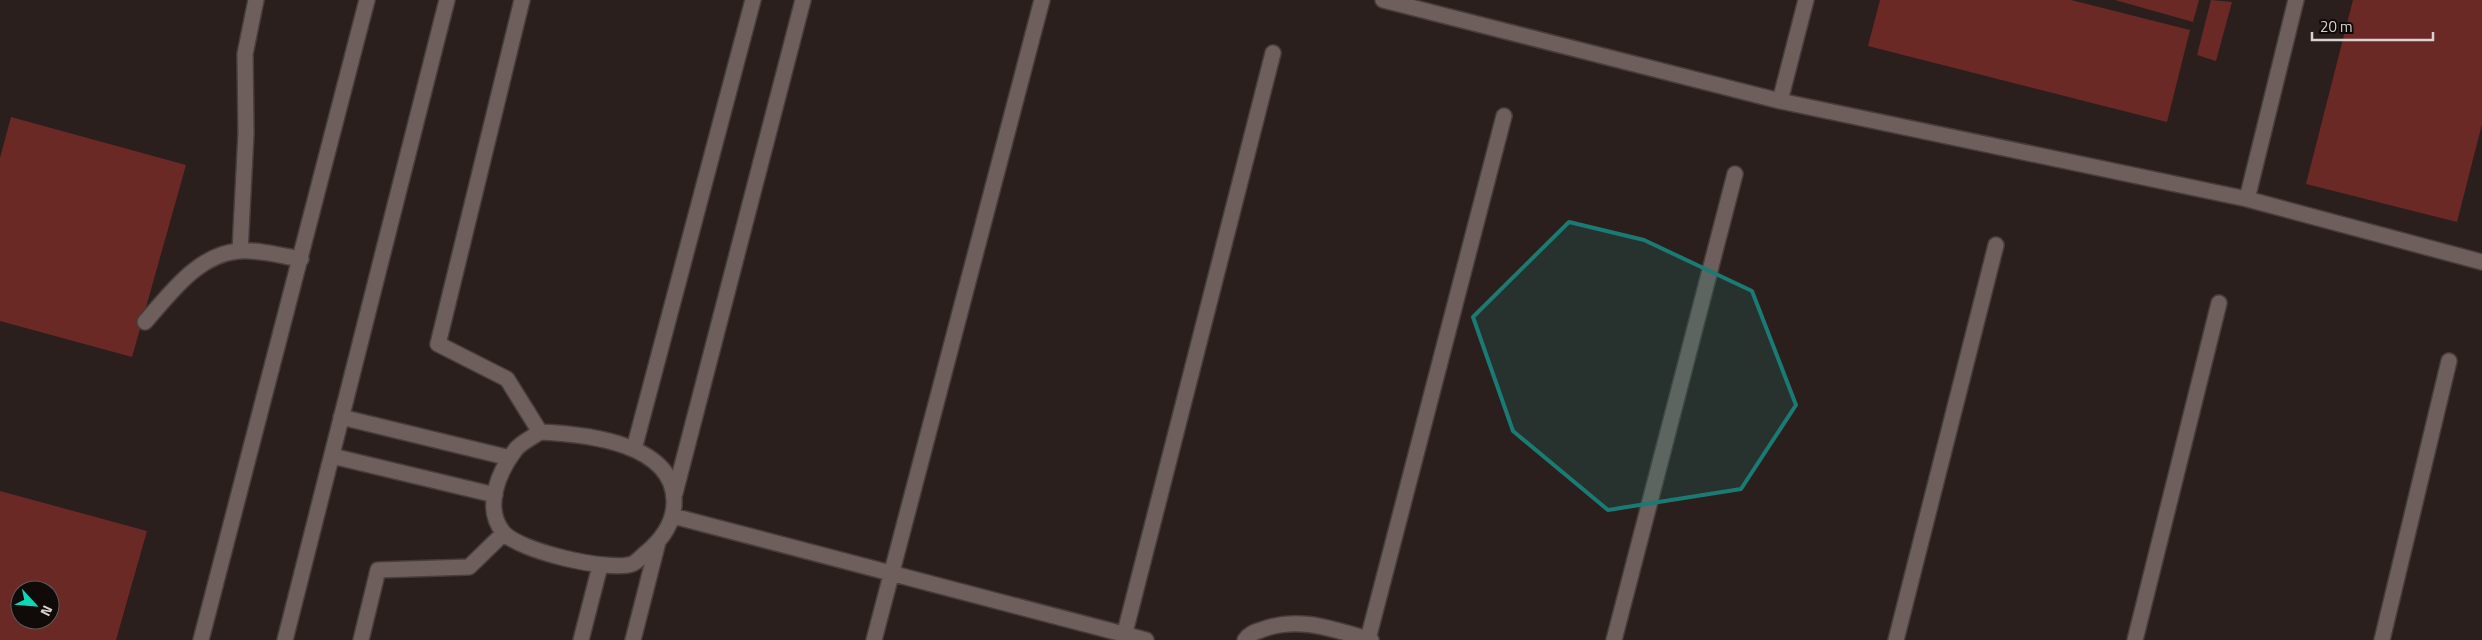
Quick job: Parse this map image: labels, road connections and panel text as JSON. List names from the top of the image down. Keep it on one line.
{"scale_bar":"20 m","north":"bottom right"}
